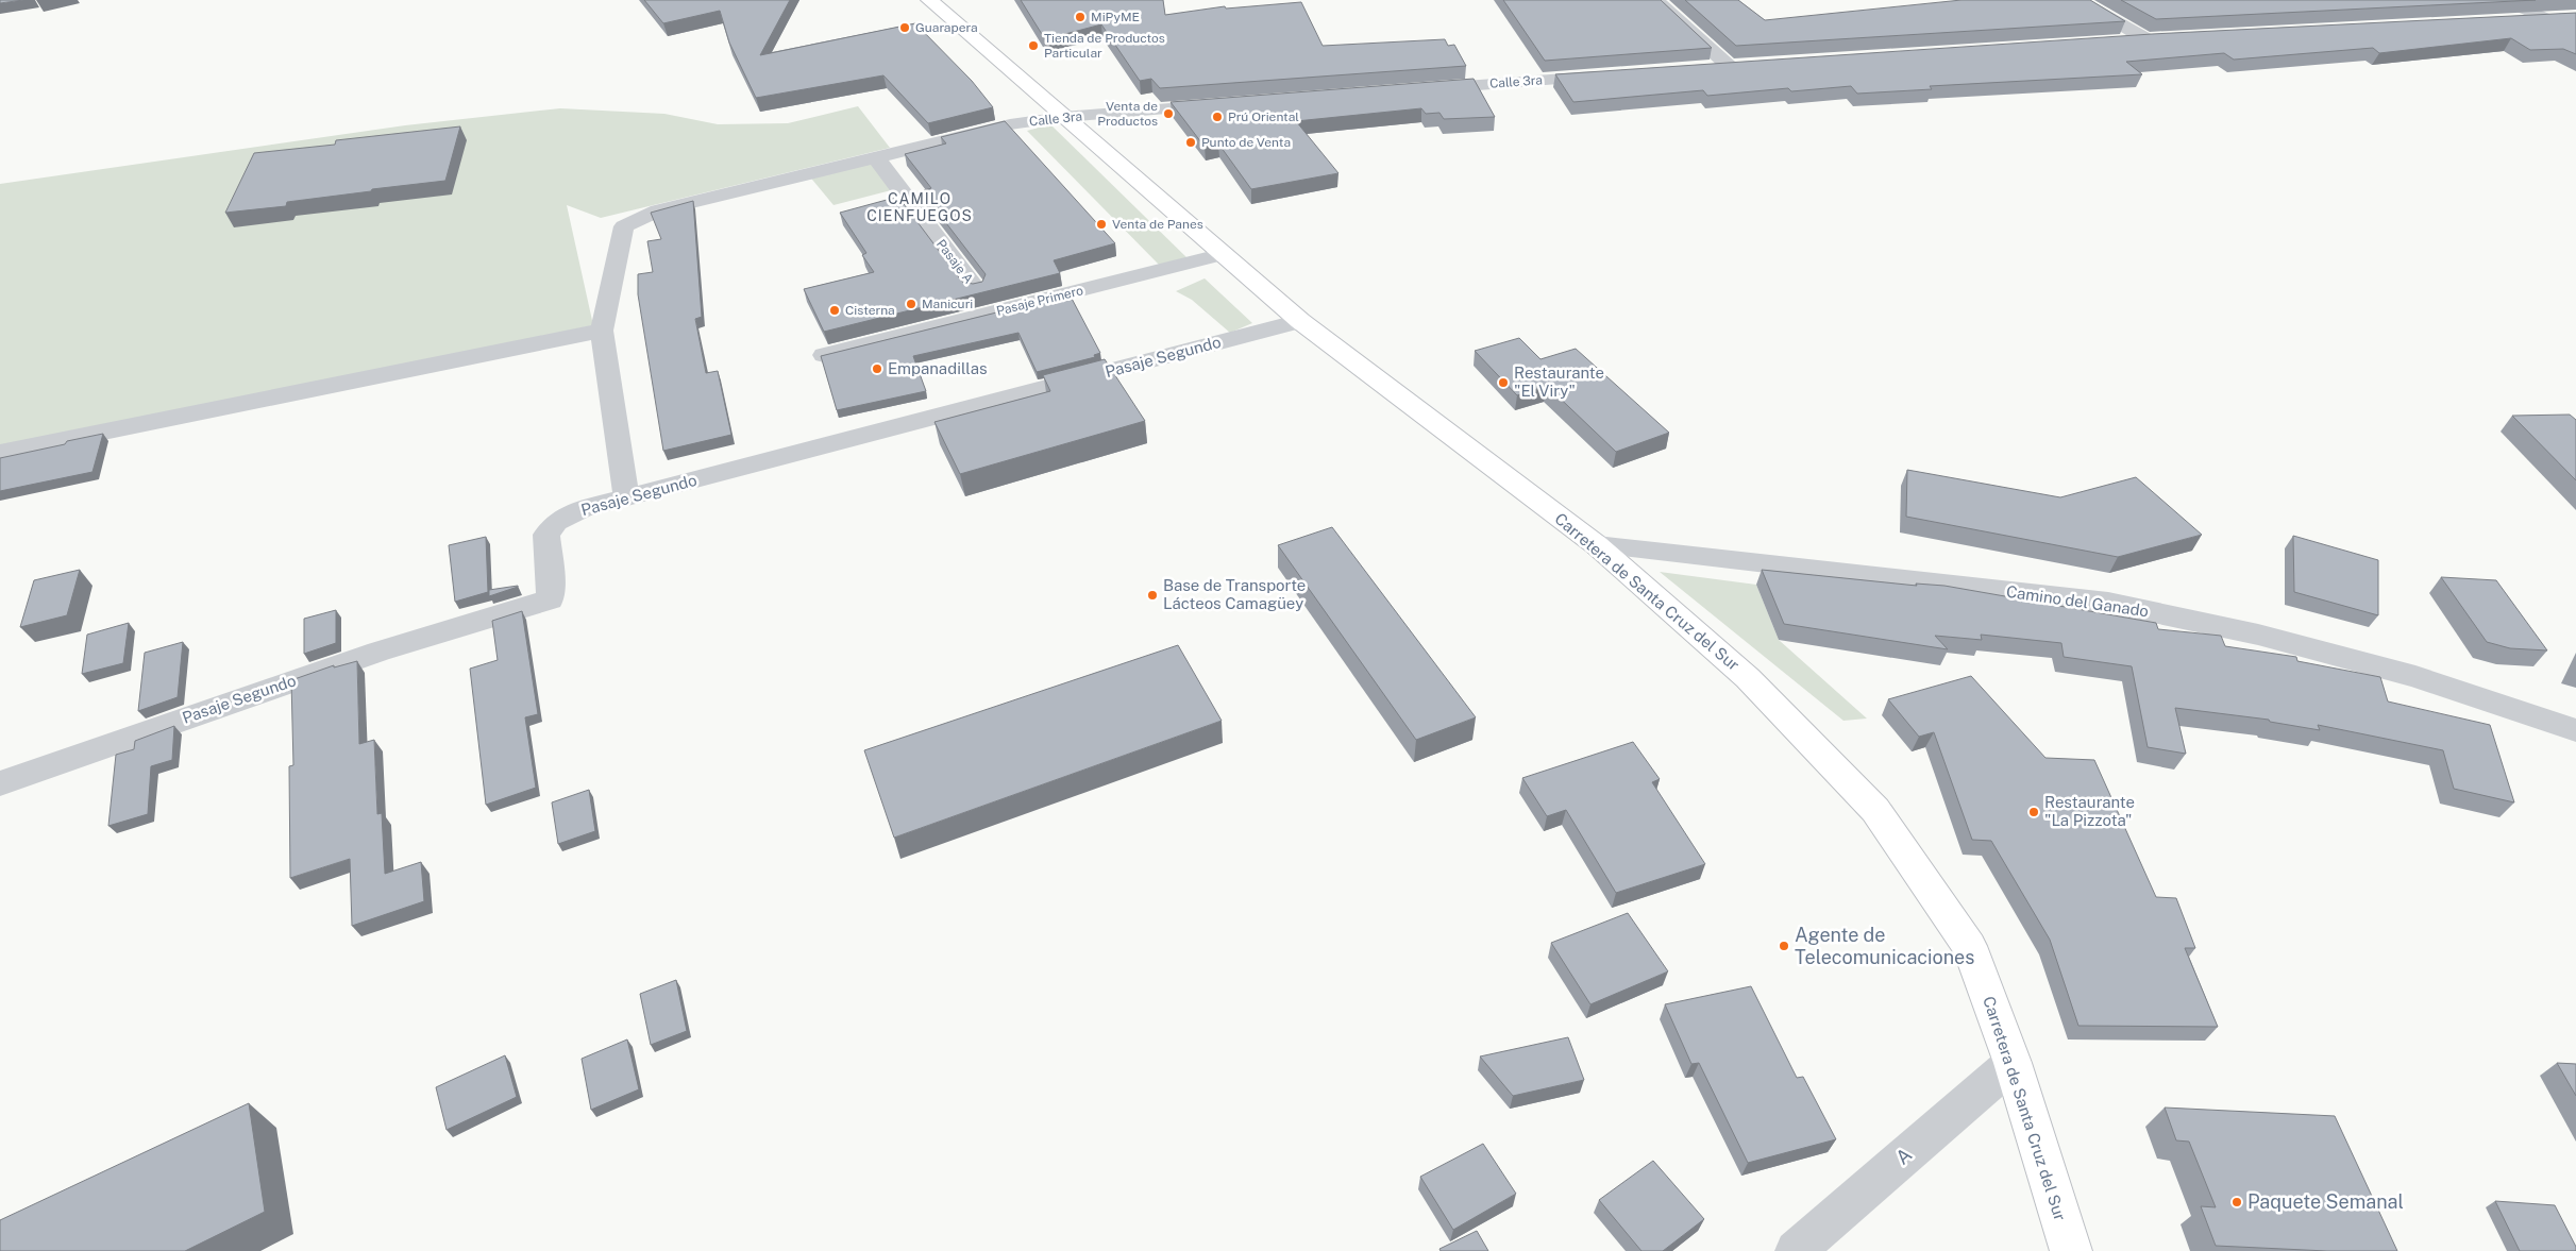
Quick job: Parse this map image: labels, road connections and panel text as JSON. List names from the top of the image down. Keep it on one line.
{"streets":{"main road":["Carretera de Santa Cruz del Sur"],"street":["Calle 3ra","Pasaje A","Pasaje Primero","Pasaje Segundo","Camino del Ganado","A"]},"crossings":[["Calle 3ra","Pasaje A"],["Calle 3ra","Carretera de Santa Cruz del Sur"],["Pasaje Primero","Carretera de Santa Cruz del Sur"],["Pasaje Segundo","Carretera de Santa Cruz del Sur"],["Carretera de Santa Cruz del Sur","Camino del Ganado"],["Carretera de Santa Cruz del Sur","A"]],"districts":["CAMILO CIENFUEGOS"],"places":["MiPyME","Guarapera","Tienda de Productos Particular","Venta de Productos","Prú Oriental","Punto de Venta","Venta de Panes","Manicuri","Cisterna","Empanadillas","Restaurante \"El Viry\"","Base de Transporte Lácteos Camagüey","Restaurante \"La Pizzota\"","Agente de Telecomunicaciones","Paquete Semanal"]}
